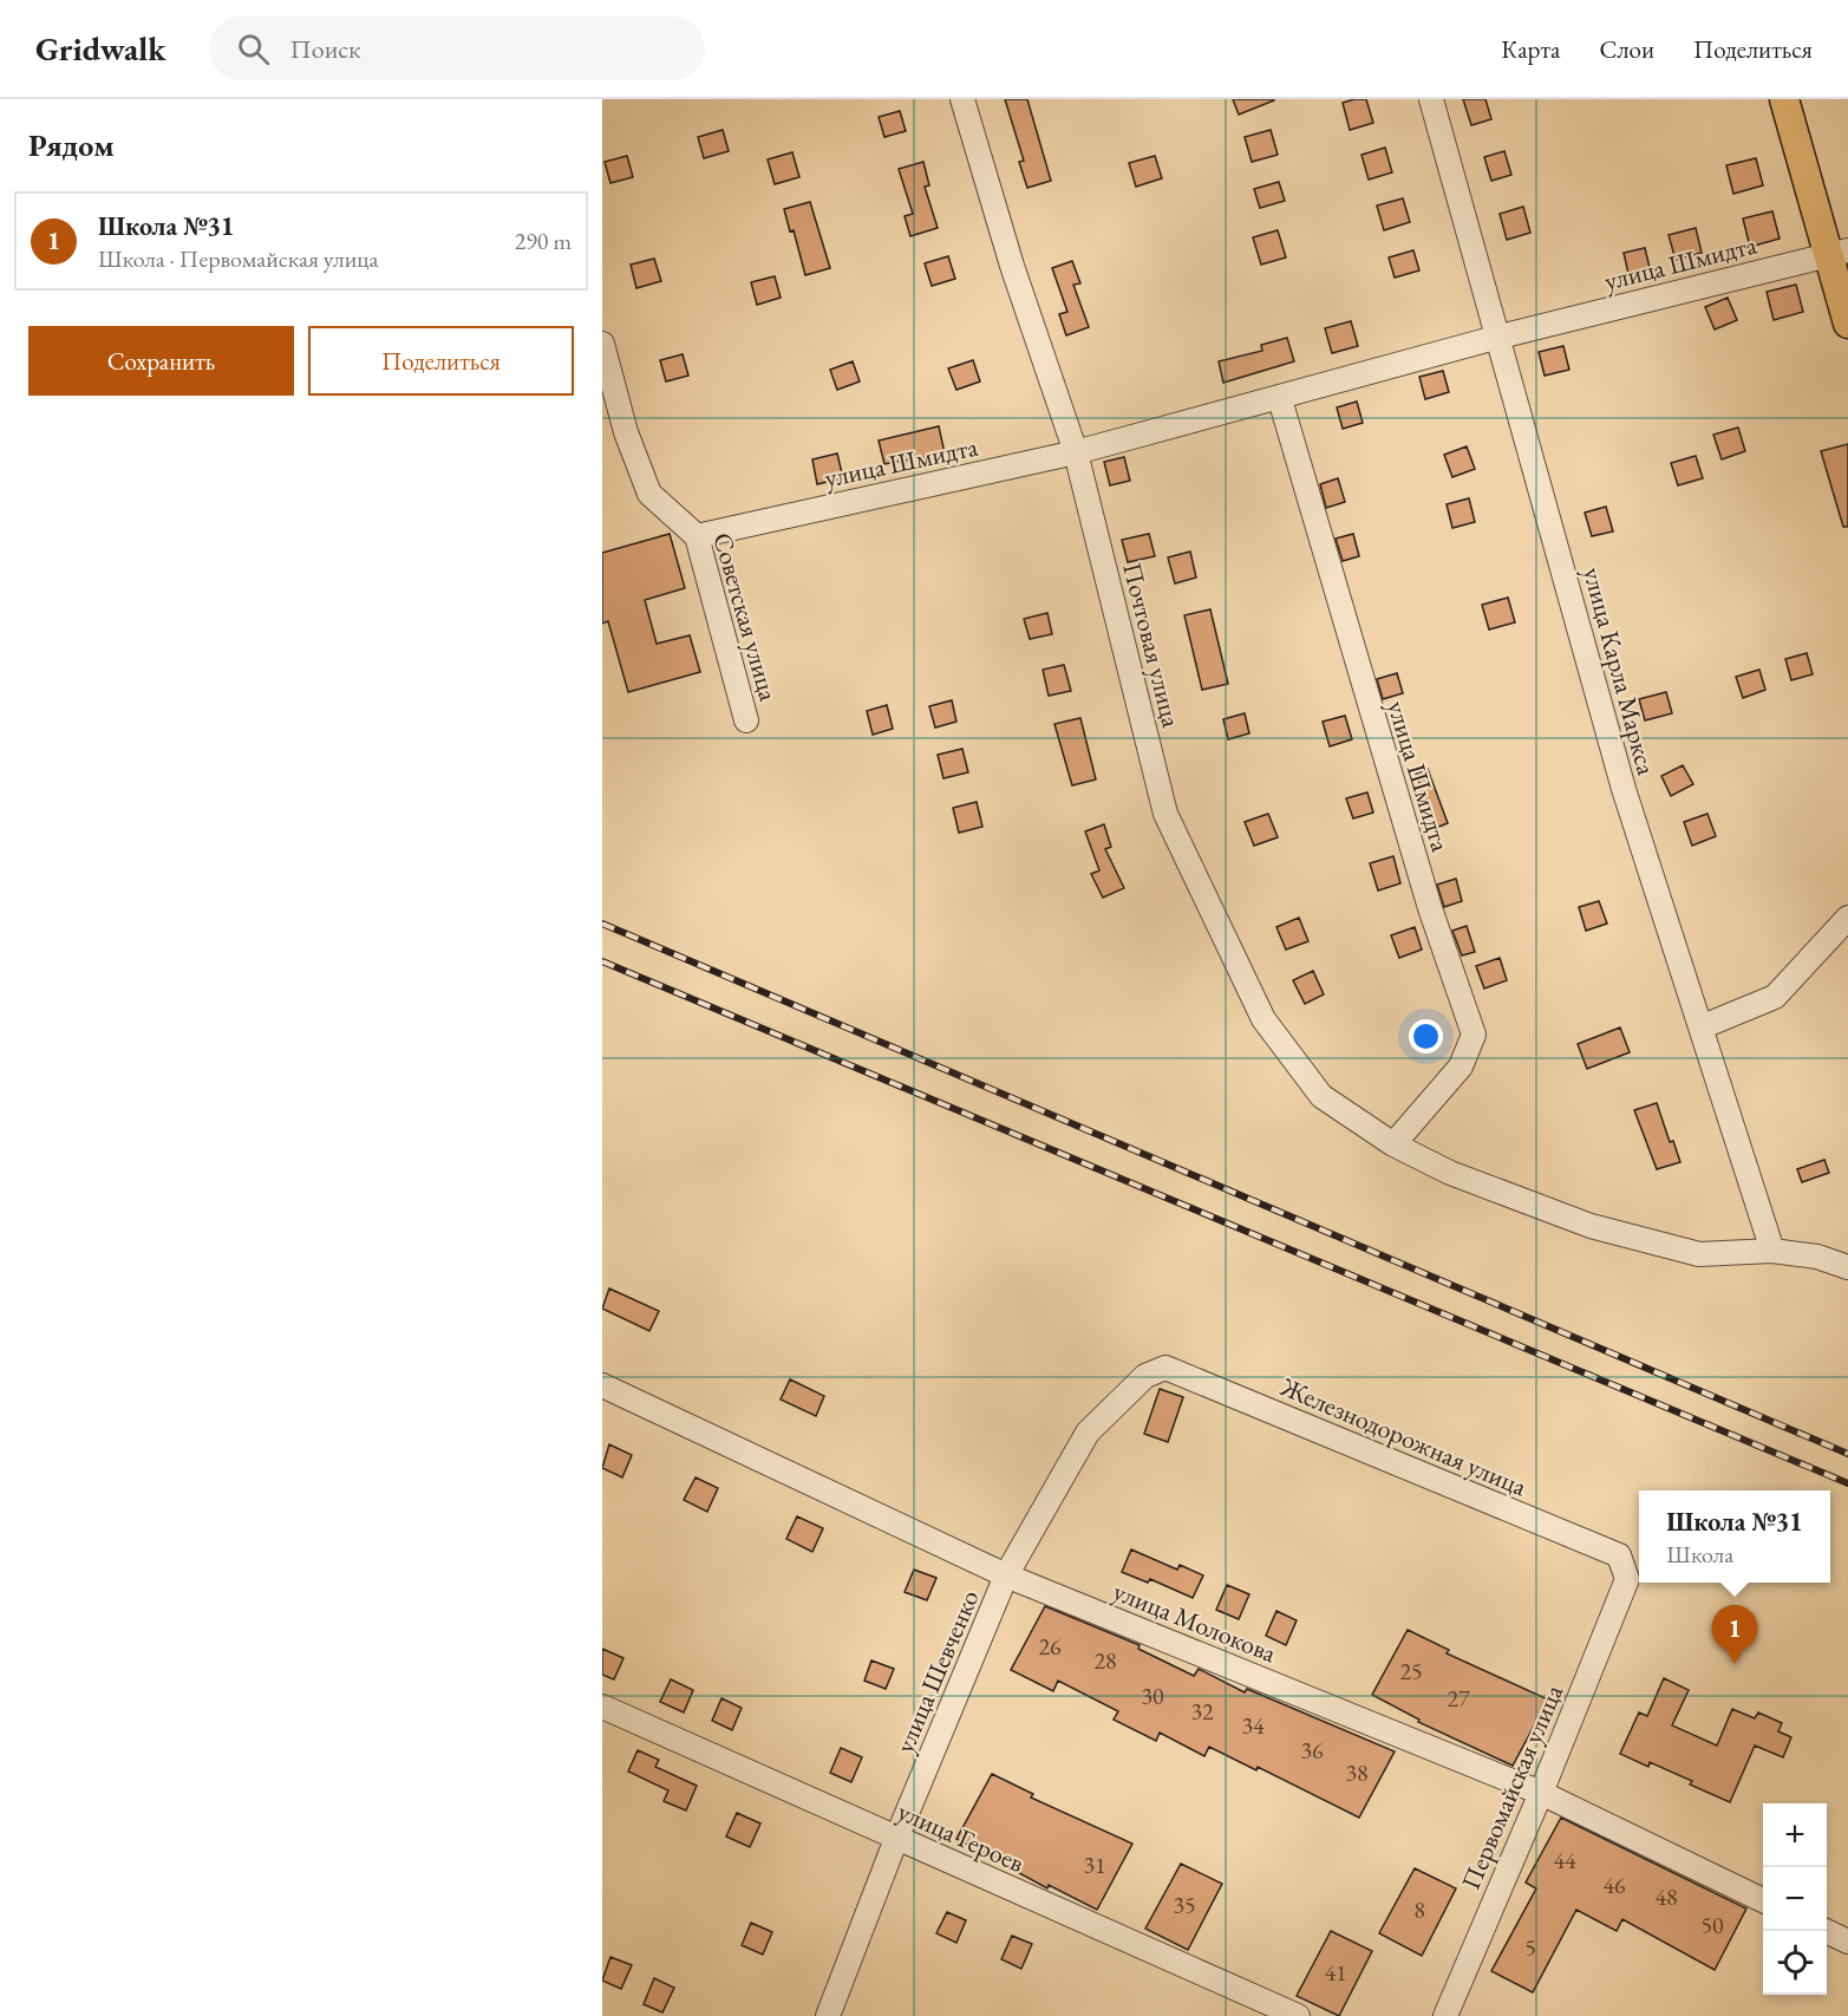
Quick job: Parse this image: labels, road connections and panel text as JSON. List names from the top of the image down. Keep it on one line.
{"streets":{"street":["улица Шмидта","Советская улица","Почтовая улица","улица Карла Маркса","Железнодорожная улица","улица Молокова","улица Шевченко","Первомайская улица","улица Героев"]},"crossings":[["улица Шмидта","Советская улица"],["улица Шмидта","Почтовая улица"],["улица Шмидта","улица Карла Маркса"],["Почтовая улица","улица Карла Маркса"],["Железнодорожная улица","улица Шевченко"],["Железнодорожная улица","Первомайская улица"],["улица Молокова","улица Шевченко"],["улица Молокова","Первомайская улица"],["улица Шевченко","улица Героев"]],"house_numbers":["26","28","25","30","27","32","34","36","38","44","31","46","48","35","8","50","5","41"],"page":{"header":"Gridwalk","search":"Поиск","nav":["Карта","Слои","Поделиться"],"heading":"Рядом","list":[{"mark":"1","name":"Школа №31","note":"Школа · Первомайская улица","value":"290 m"}],"buttons":["Сохранить","Поделиться"],"popup":["Школа №31","Школа"],"pins":"1","map_buttons":["+","−"]}}
